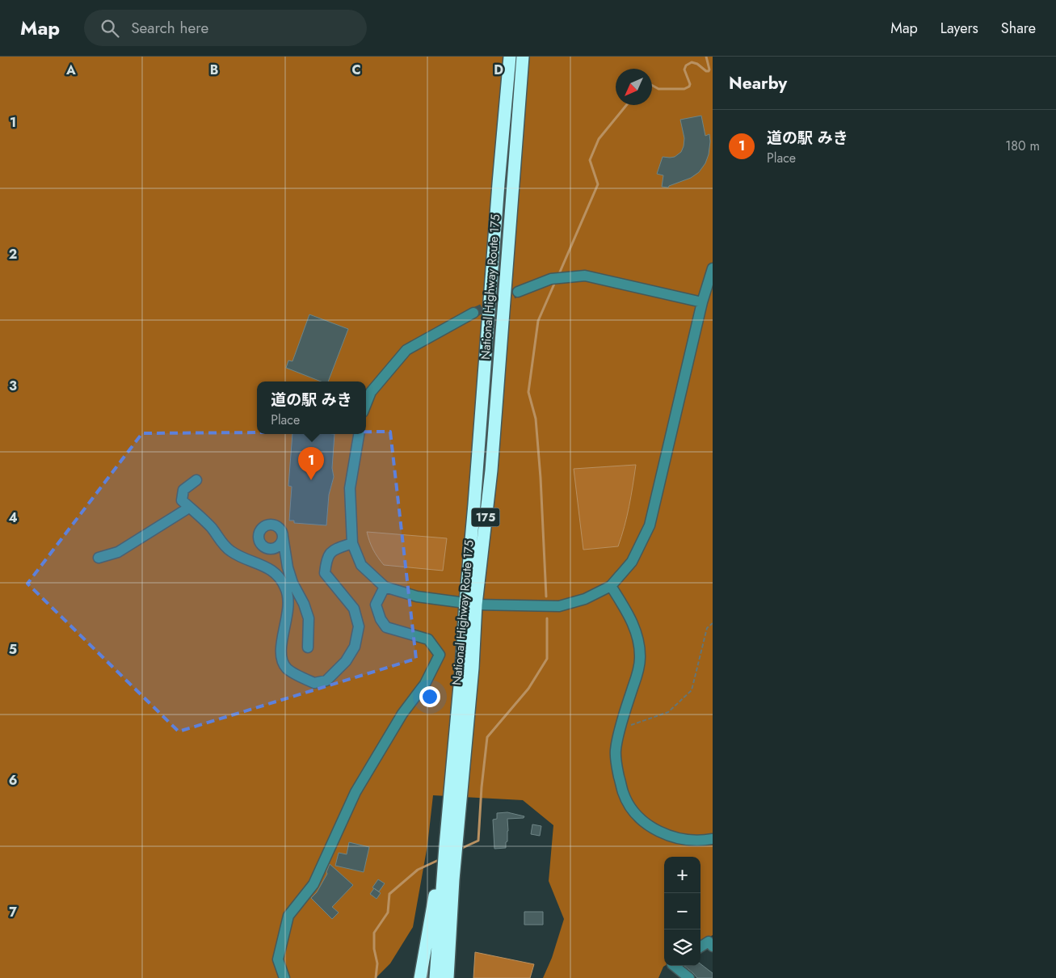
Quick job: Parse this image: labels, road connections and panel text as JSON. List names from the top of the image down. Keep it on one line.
{"streets":{"highway":["National Highway Route 175","175"]},"north":"bottom left","page":{"header":"Map","search":"Search here","nav":["Map","Layers","Share"],"heading":"Nearby","list":[{"mark":"1","name":"道の駅 みき","note":"Place","value":"180 m"}],"popup":["道の駅 みき","Place"],"pins":"1","map_buttons":["+","−"]},"grid":{"columns":["A","B","C","D"],"rows":["1","2","3","4","5","6","7"]}}
